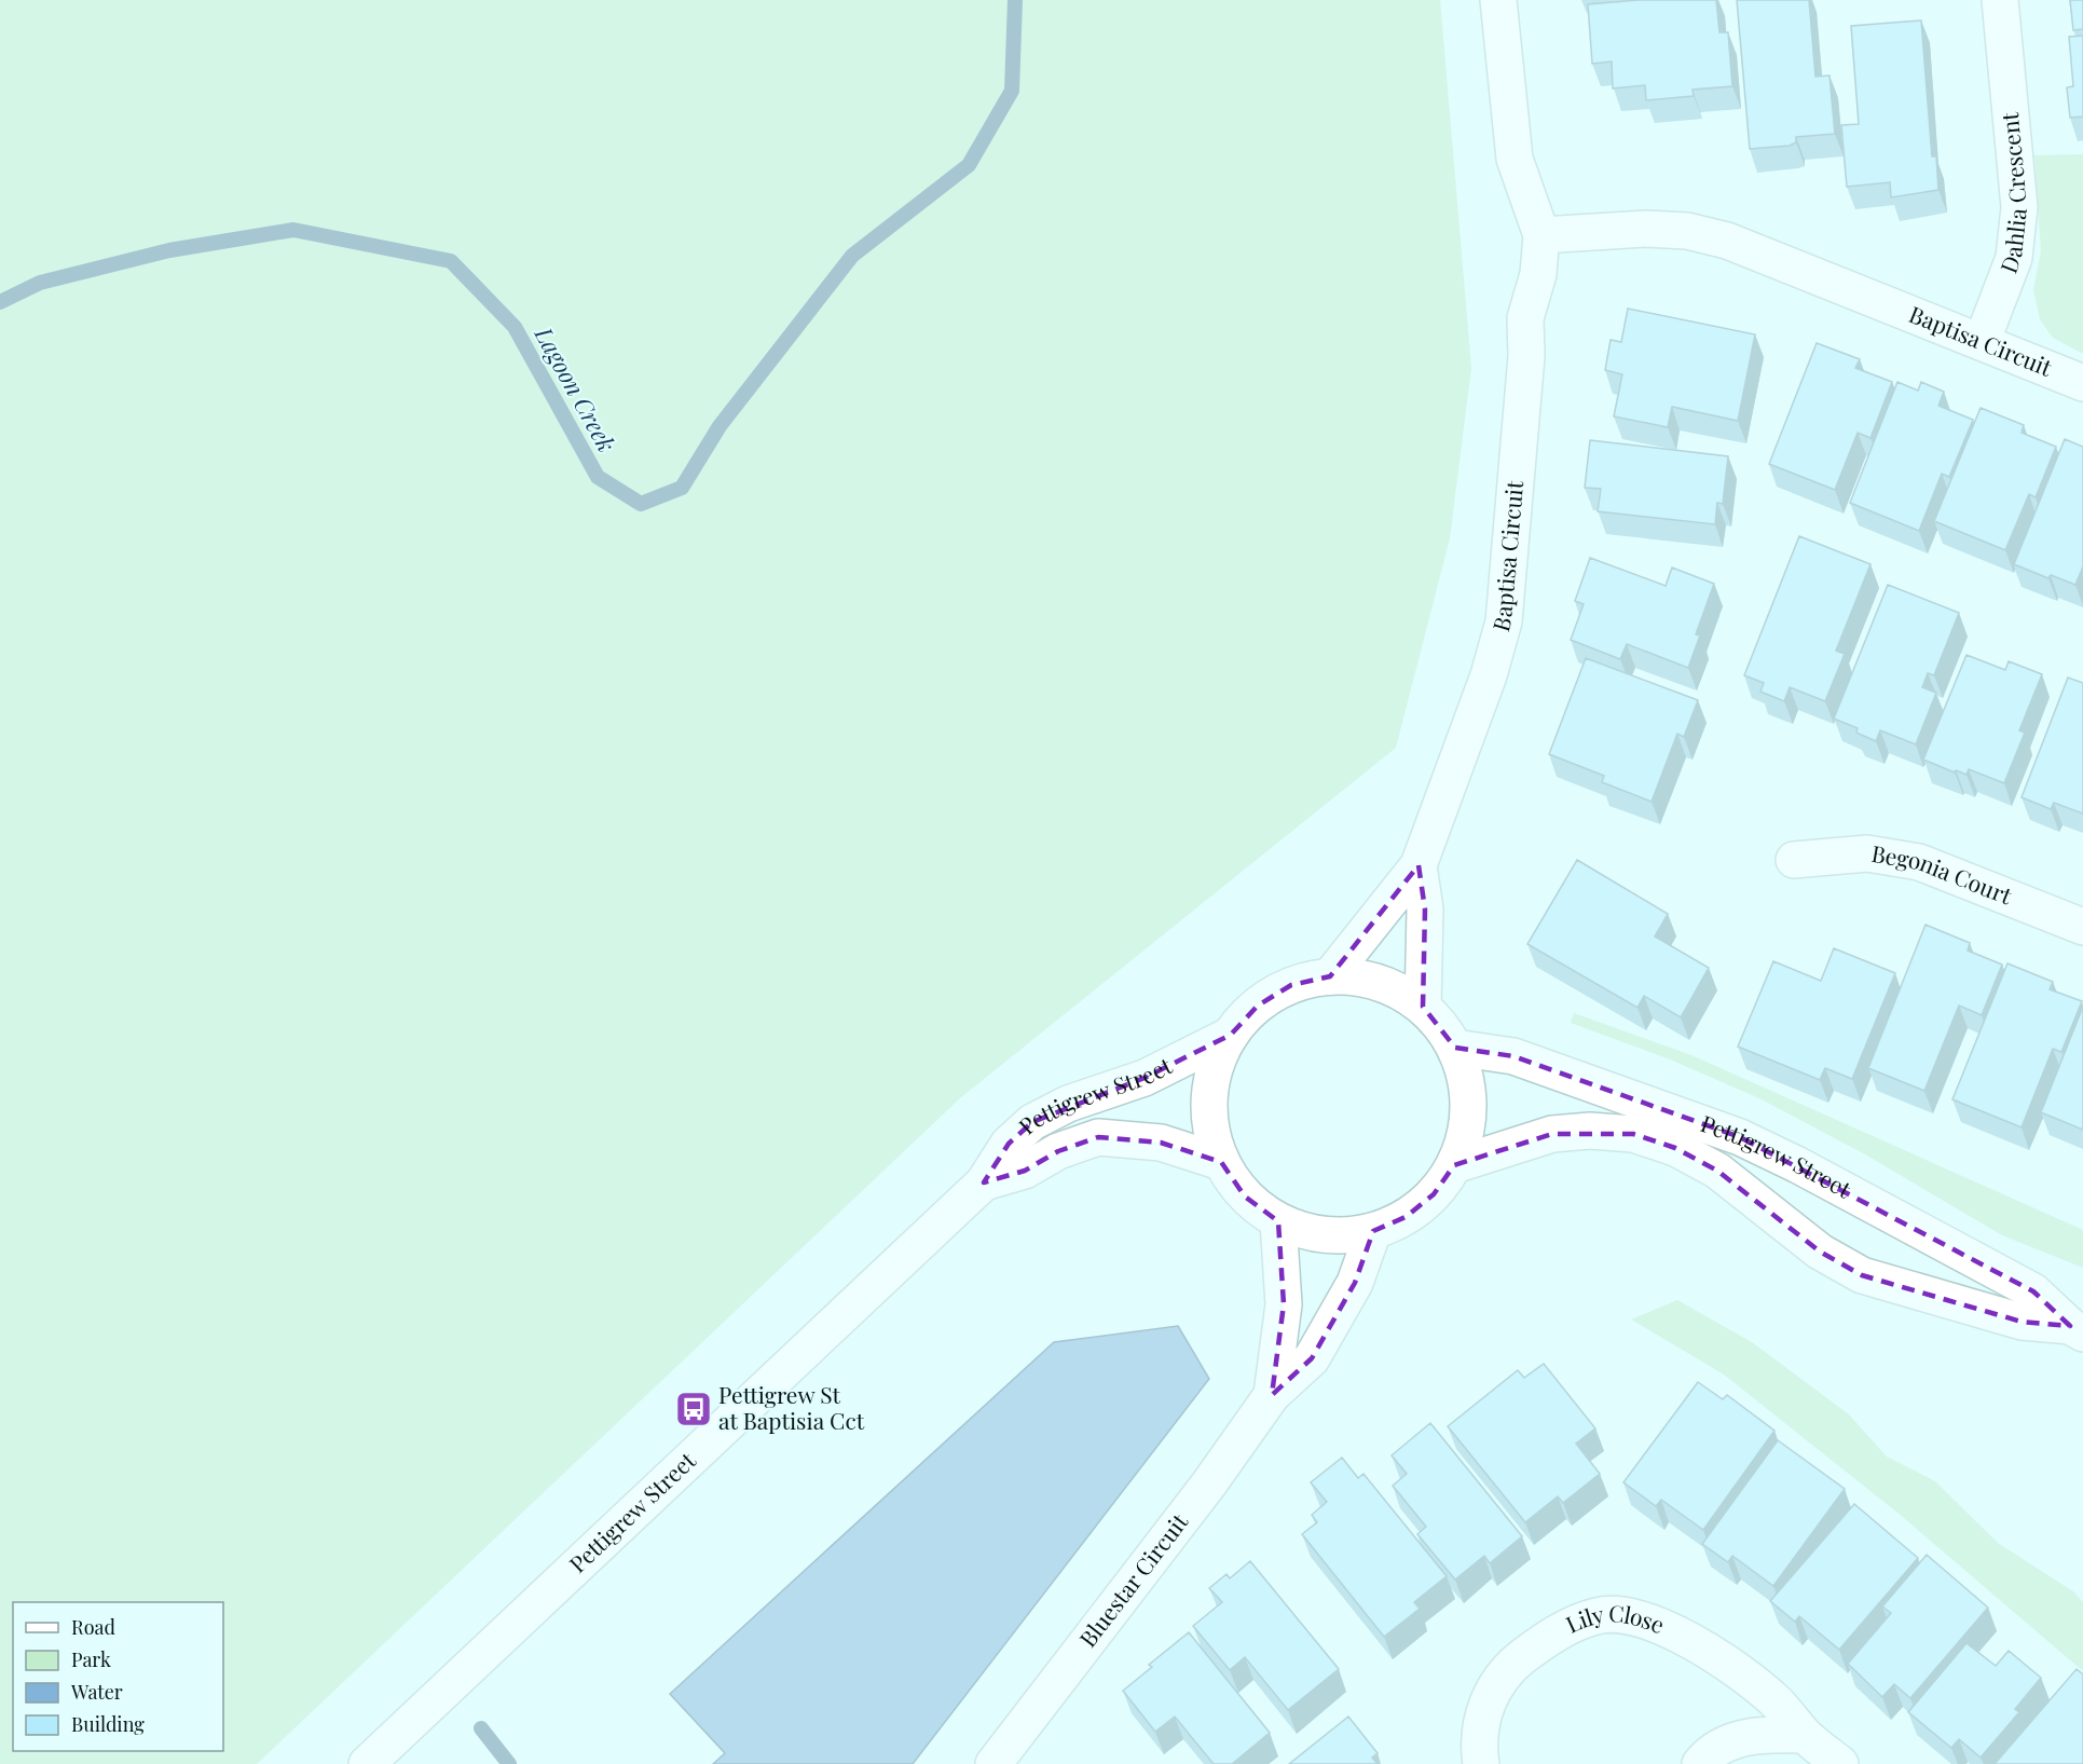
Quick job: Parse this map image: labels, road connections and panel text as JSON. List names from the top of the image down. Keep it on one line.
{"streets":{"street":["Dahlia Crescent","Baptisa Circuit","Begonia Court","Pettigrew Street","Bluestar Circuit","Lily Close"]},"crossings":[["Dahlia Crescent","Baptisa Circuit"]],"water":["Lagoon Creek"],"places":{"bus stop":["Pettigrew St at Baptisia Cct"]},"legend":["Road","Park","Water","Building"]}
